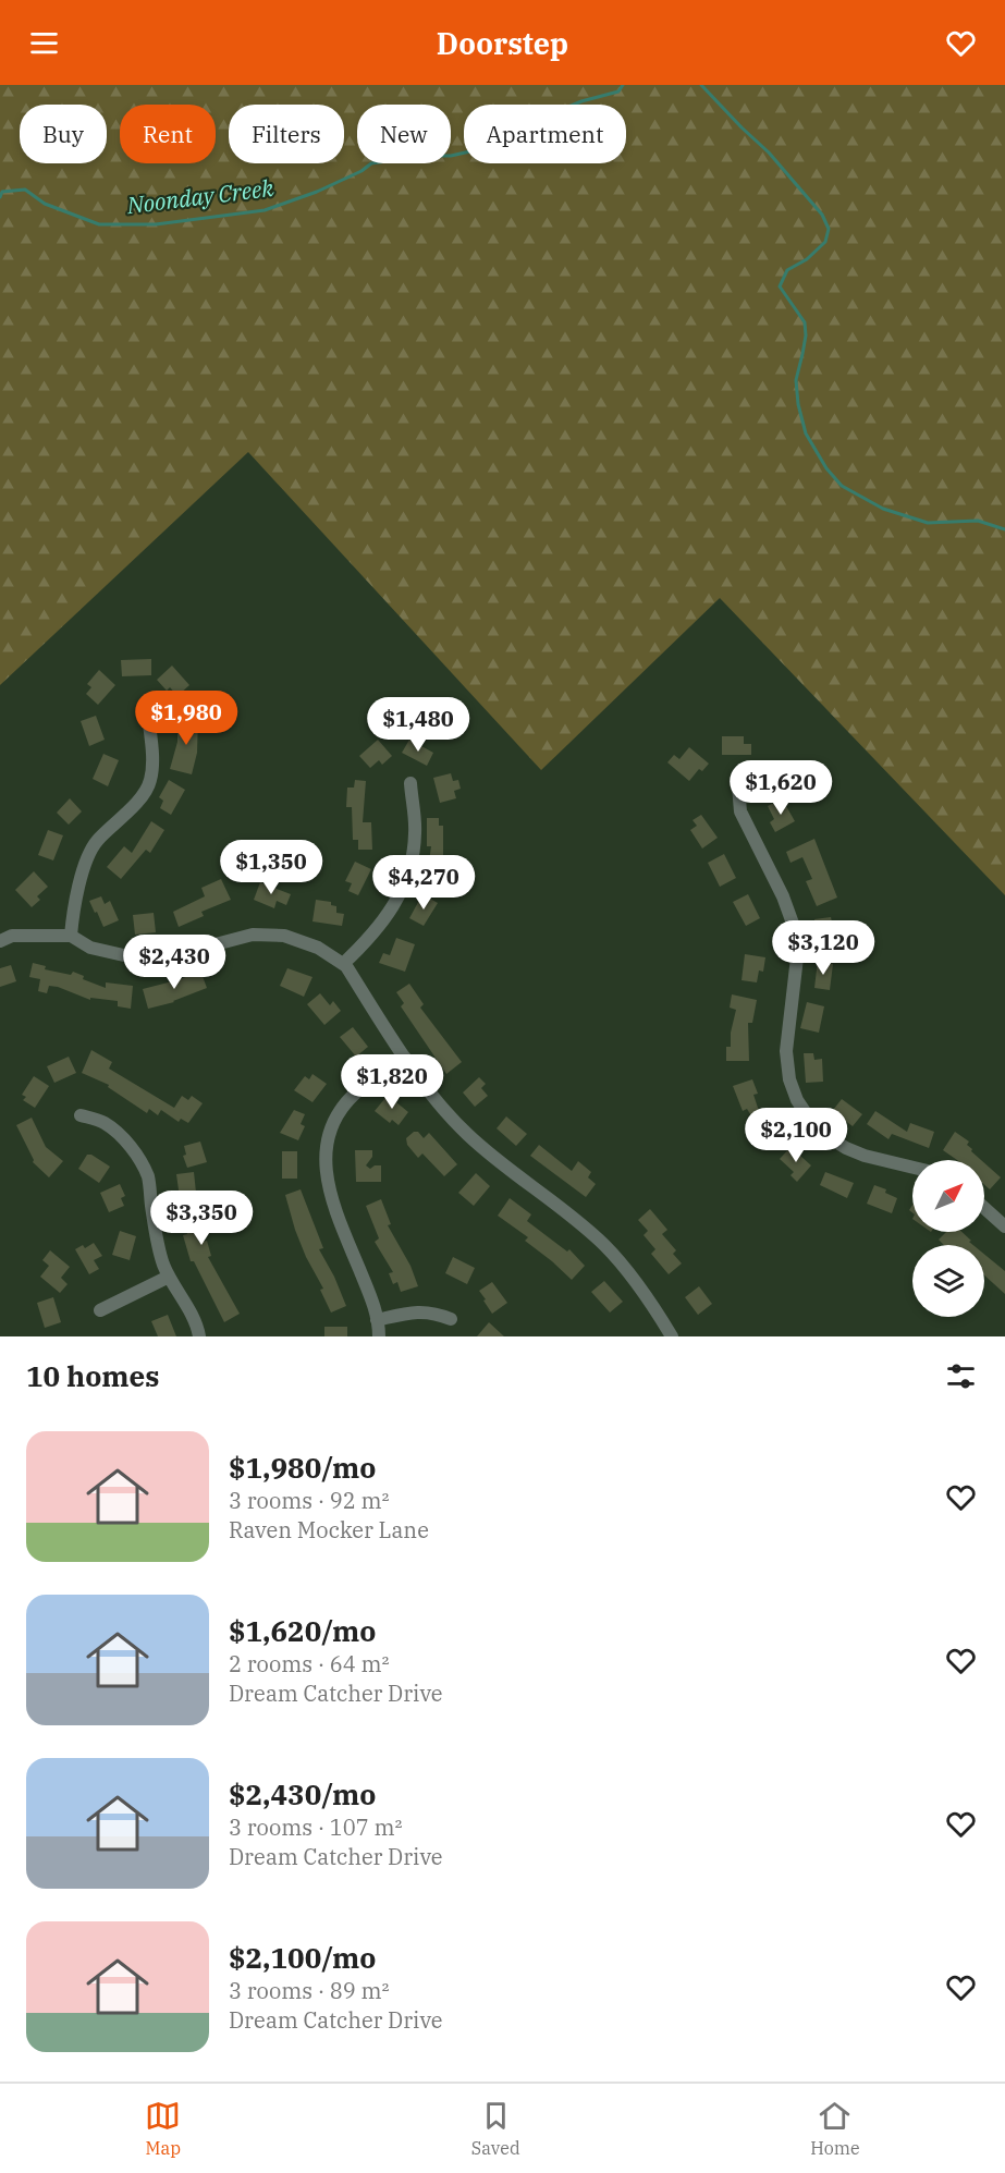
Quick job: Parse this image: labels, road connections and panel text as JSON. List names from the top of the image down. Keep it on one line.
{"water":["Noonday Creek"],"north":"top right","page":{"header":"Doorstep","chip":["Buy","Rent","Filters","New","Apartment"],"price":["$1,980","$1,480","$1,620","$1,350","$4,270","$3,120","$2,430","$1,820","$2,100","$3,350"],"heading":"10 homes","list":[{"name":"$1,980/mo","note":"3 rooms · 92 m² · Raven Mocker Lane"},{"name":"$1,620/mo","note":"2 rooms · 64 m² · Dream Catcher Drive"},{"name":"$2,430/mo","note":"3 rooms · 107 m² · Dream Catcher Drive"},{"name":"$2,100/mo","note":"3 rooms · 89 m² · Dream Catcher Drive"}],"tabs":["Map","Saved","Home"]}}
